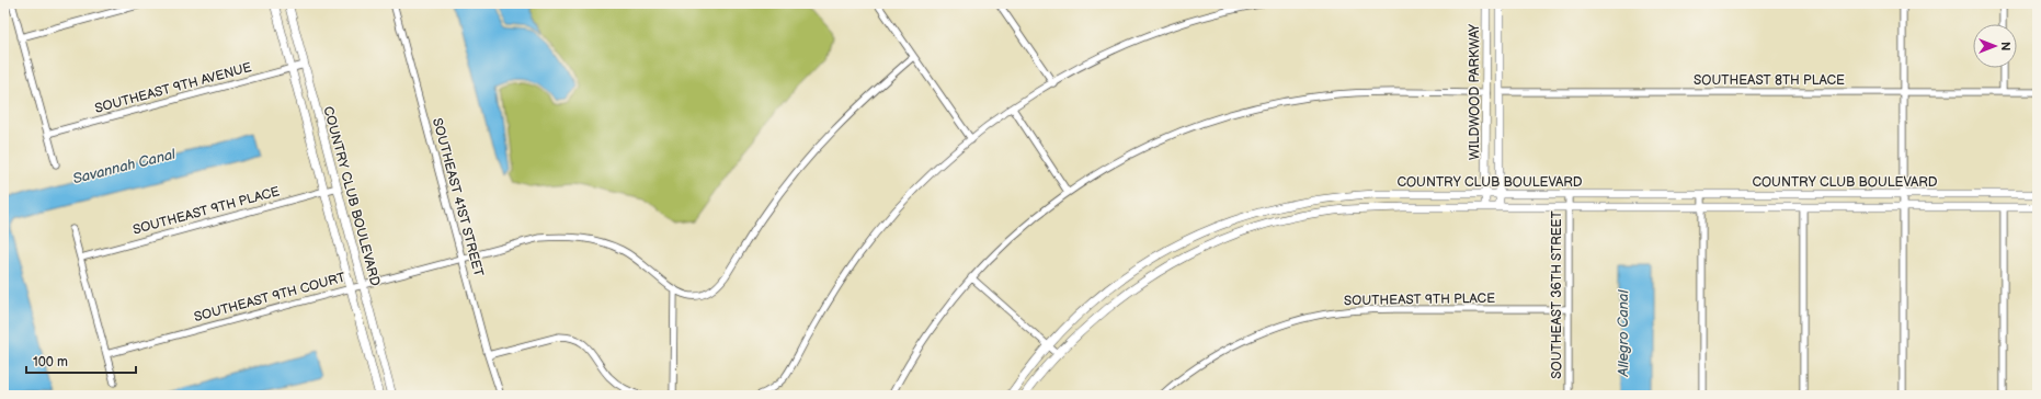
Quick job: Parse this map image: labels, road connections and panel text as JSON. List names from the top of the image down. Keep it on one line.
{"streets":{"main road":["WILDWOOD PARKWAY","COUNTRY CLUB BOULEVARD"],"street":["SOUTHEAST 8TH PLACE","SOUTHEAST 9TH AVENUE","SOUTHEAST 41ST STREET","SOUTHEAST 9TH PLACE","SOUTHEAST 36TH STREET","SOUTHEAST 9TH COURT"]},"crossings":[["SOUTHEAST 8TH PLACE","WILDWOOD PARKWAY"],["SOUTHEAST 9TH AVENUE","COUNTRY CLUB BOULEVARD"],["WILDWOOD PARKWAY","COUNTRY CLUB BOULEVARD"],["COUNTRY CLUB BOULEVARD","SOUTHEAST 9TH PLACE"],["COUNTRY CLUB BOULEVARD","SOUTHEAST 36TH STREET"],["COUNTRY CLUB BOULEVARD","SOUTHEAST 9TH COURT"],["SOUTHEAST 41ST STREET","SOUTHEAST 9TH COURT"],["SOUTHEAST 9TH PLACE","SOUTHEAST 36TH STREET"]],"water":["Savannah Canal","Allegro Canal"],"scale_bar":"100 m","north":"right"}
